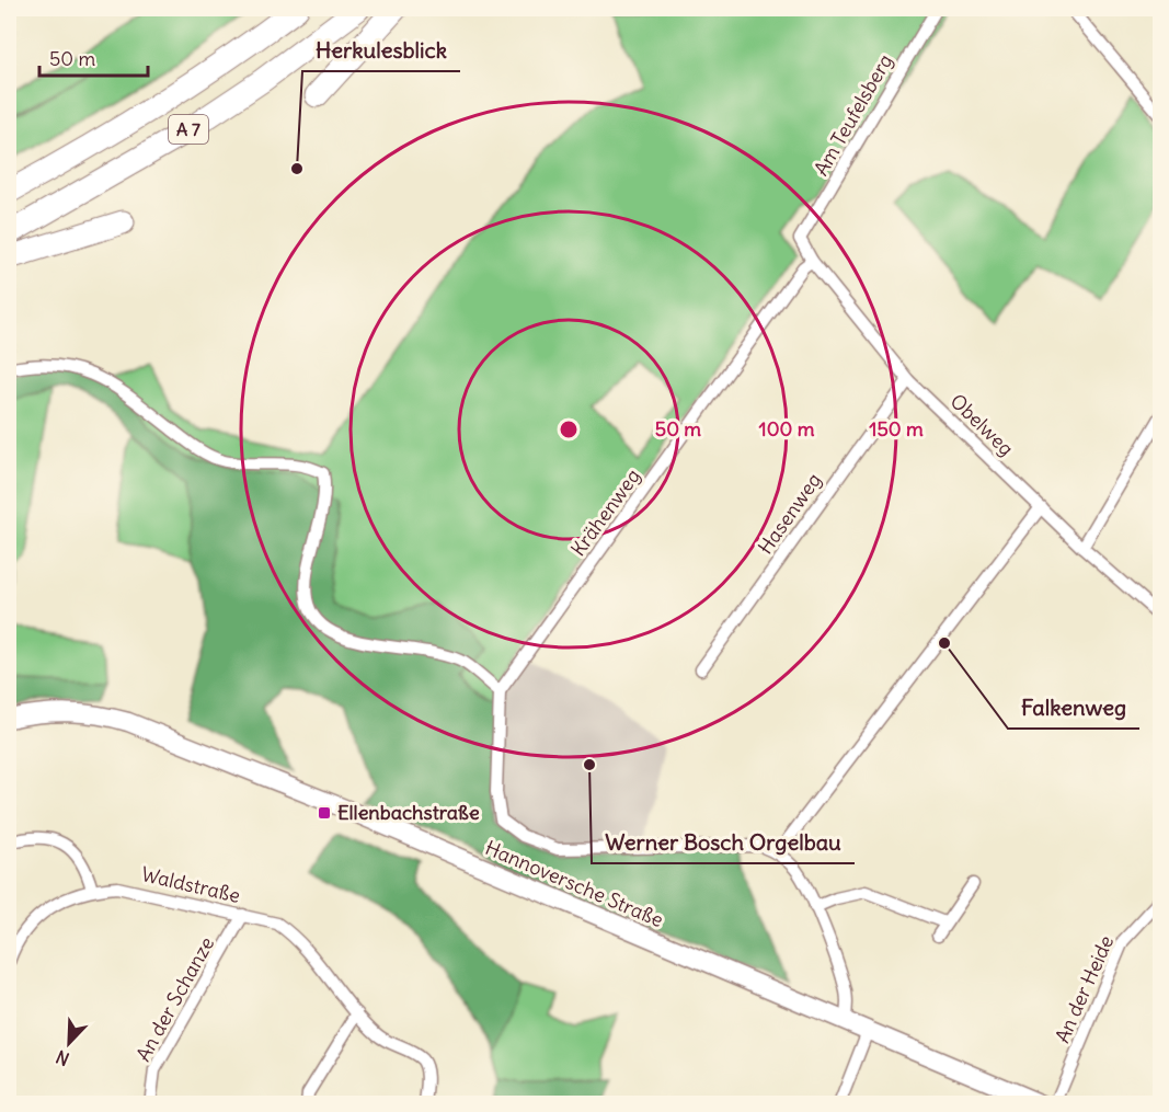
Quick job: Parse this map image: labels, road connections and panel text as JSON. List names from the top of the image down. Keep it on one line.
{"streets":{"highway":["A 7"],"main road":["Hannoversche Straße"],"street":["Am Teufelsberg","Obelweg","Krähenweg","Hasenweg","Waldstraße","An der Heide","An der Schanze"]},"crossings":[["Am Teufelsberg","Obelweg"],["Obelweg","Krähenweg"],["Obelweg","Hasenweg"],["Waldstraße","An der Schanze"]],"places":{"other":["Herkulesblick","Falkenweg","Werner Bosch Orgelbau"],"transit":["Ellenbachstraße"]},"scale_bar":"50 m","north":"bottom left","rings":["50 m","100 m","150 m"]}
